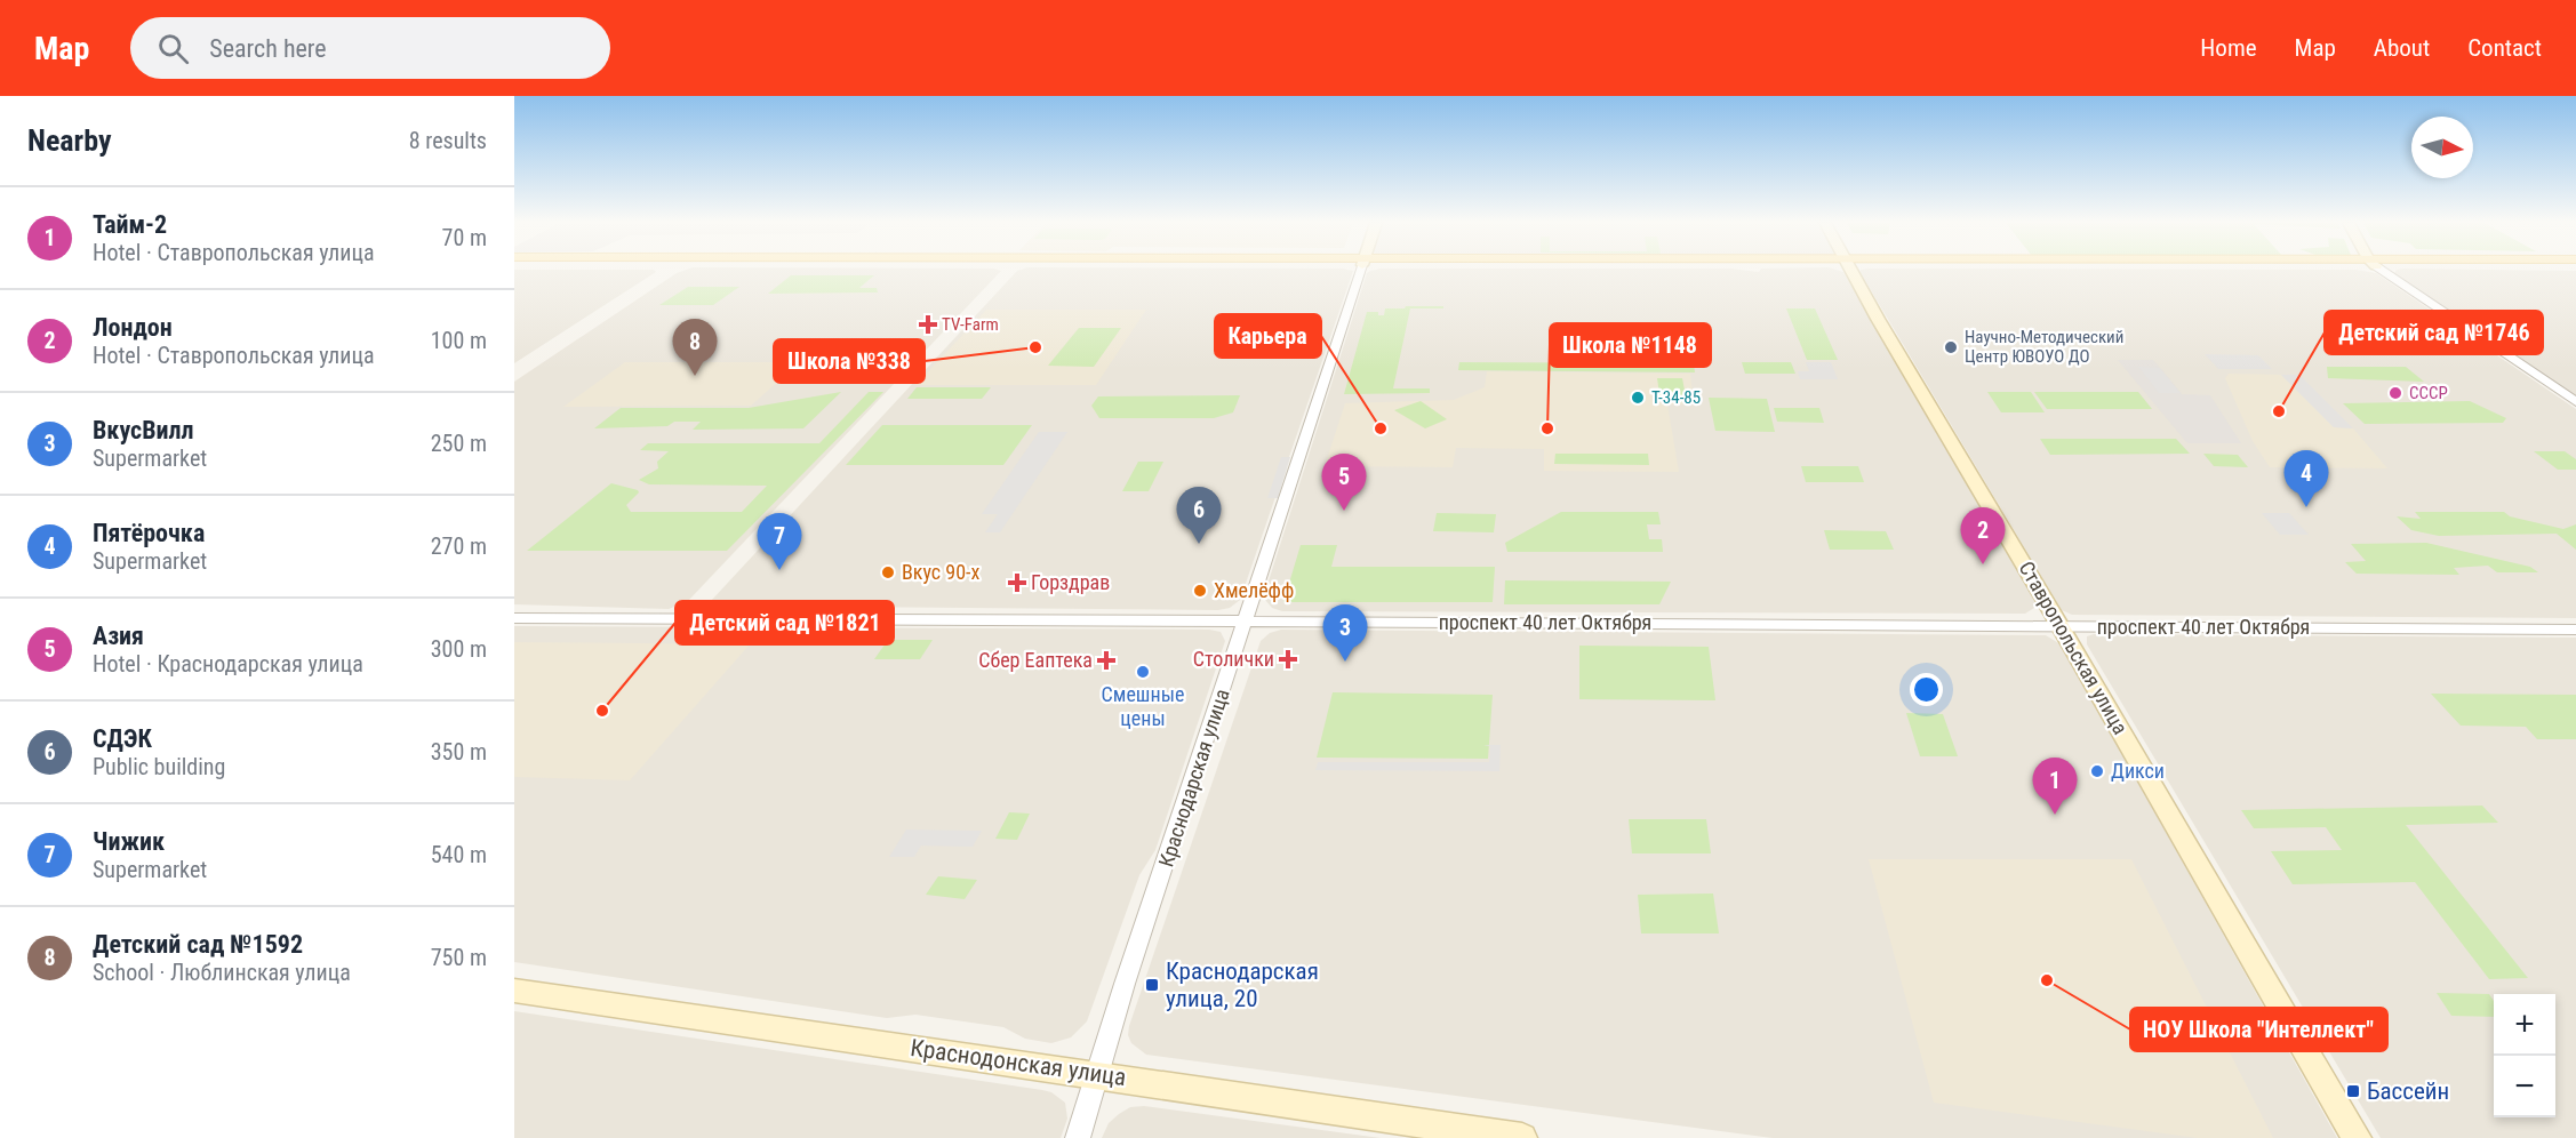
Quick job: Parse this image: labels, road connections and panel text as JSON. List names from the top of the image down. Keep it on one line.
{"streets":{"main road":["Ставропольская улица","Краснодонская улица"],"street":["проспект 40 лет Октября","Краснодарская улица"]},"crossings":[["проспект 40 лет Октября","Ставропольская улица"],["проспект 40 лет Октября","Краснодарская улица"],["Краснодарская улица","Краснодонская улица"]],"places":{"health":["TV-Farm","Горздрав","Столички","Сбер Еаптека"],"other":["Школа №338","Научно-Методический Центр ЮВОУО ДО","СССР","Т-34-85","Детский сад №1746","Карьера","Школа №1148","Вкус 90-х","Хмелёфф","Смешные цены","Детский сад №1821","Дикси","НОУ Школа \"Интеллект\""],"transit":["Краснодарская улица, 20","Бассейн"]},"north":"right","page":{"header":"Map","search":"Search here","nav":["Home","Map","About","Contact"],"heading":["Nearby","8 results"],"list":[{"mark":"1","name":"Тайм-2","note":"Hotel · Ставропольская улица","value":"70 m"},{"mark":"2","name":"Лондон","note":"Hotel · Ставропольская улица","value":"100 m"},{"mark":"3","name":"ВкусВилл","note":"Supermarket","value":"250 m"},{"mark":"4","name":"Пятёрочка","note":"Supermarket","value":"270 m"},{"mark":"5","name":"Азия","note":"Hotel · Краснодарская улица","value":"300 m"},{"mark":"6","name":"СДЭК","note":"Public building","value":"350 m"},{"mark":"7","name":"Чижик","note":"Supermarket","value":"540 m"},{"mark":"8","name":"Детский сад №1592","note":"School · Люблинская улица","value":"750 m"}],"pins":["8","4","5","6","2","7","3","1"],"map_buttons":["+","−"]}}
